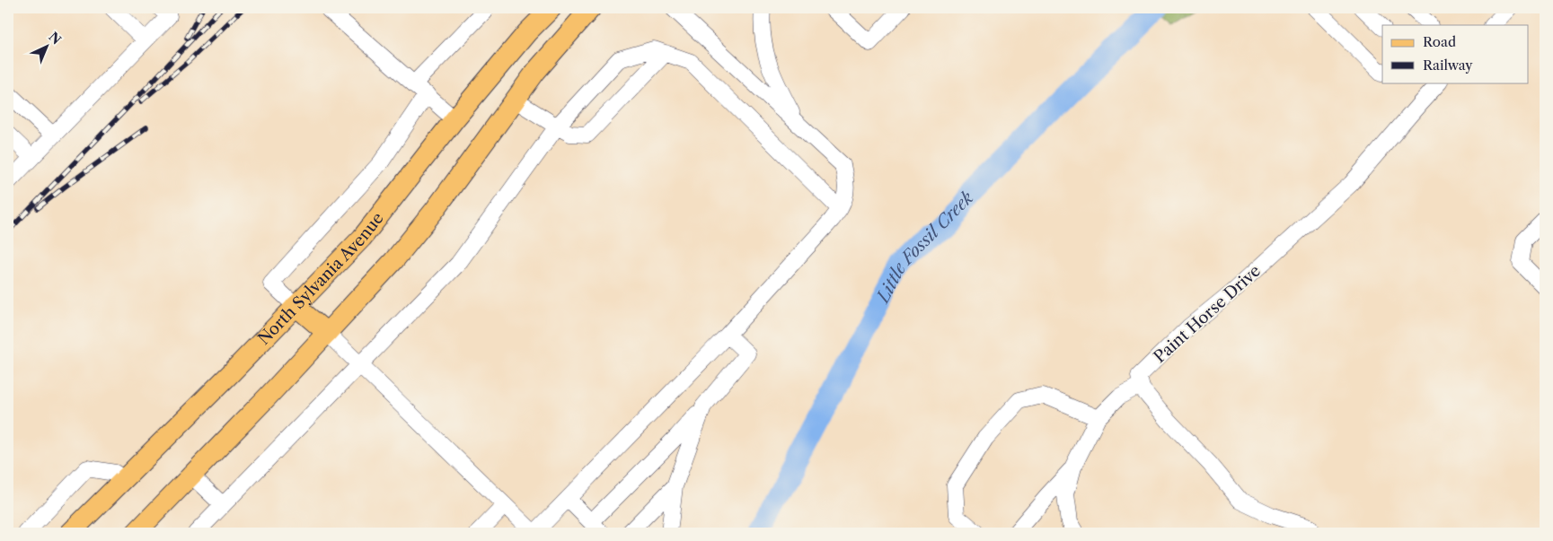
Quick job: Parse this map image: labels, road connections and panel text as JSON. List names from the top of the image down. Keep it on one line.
{"streets":{"main road":["North Sylvania Avenue"],"street":["Paint Horse Drive"]},"water":["Little Fossil Creek"],"legend":["Road","Railway"],"north":"top right"}
